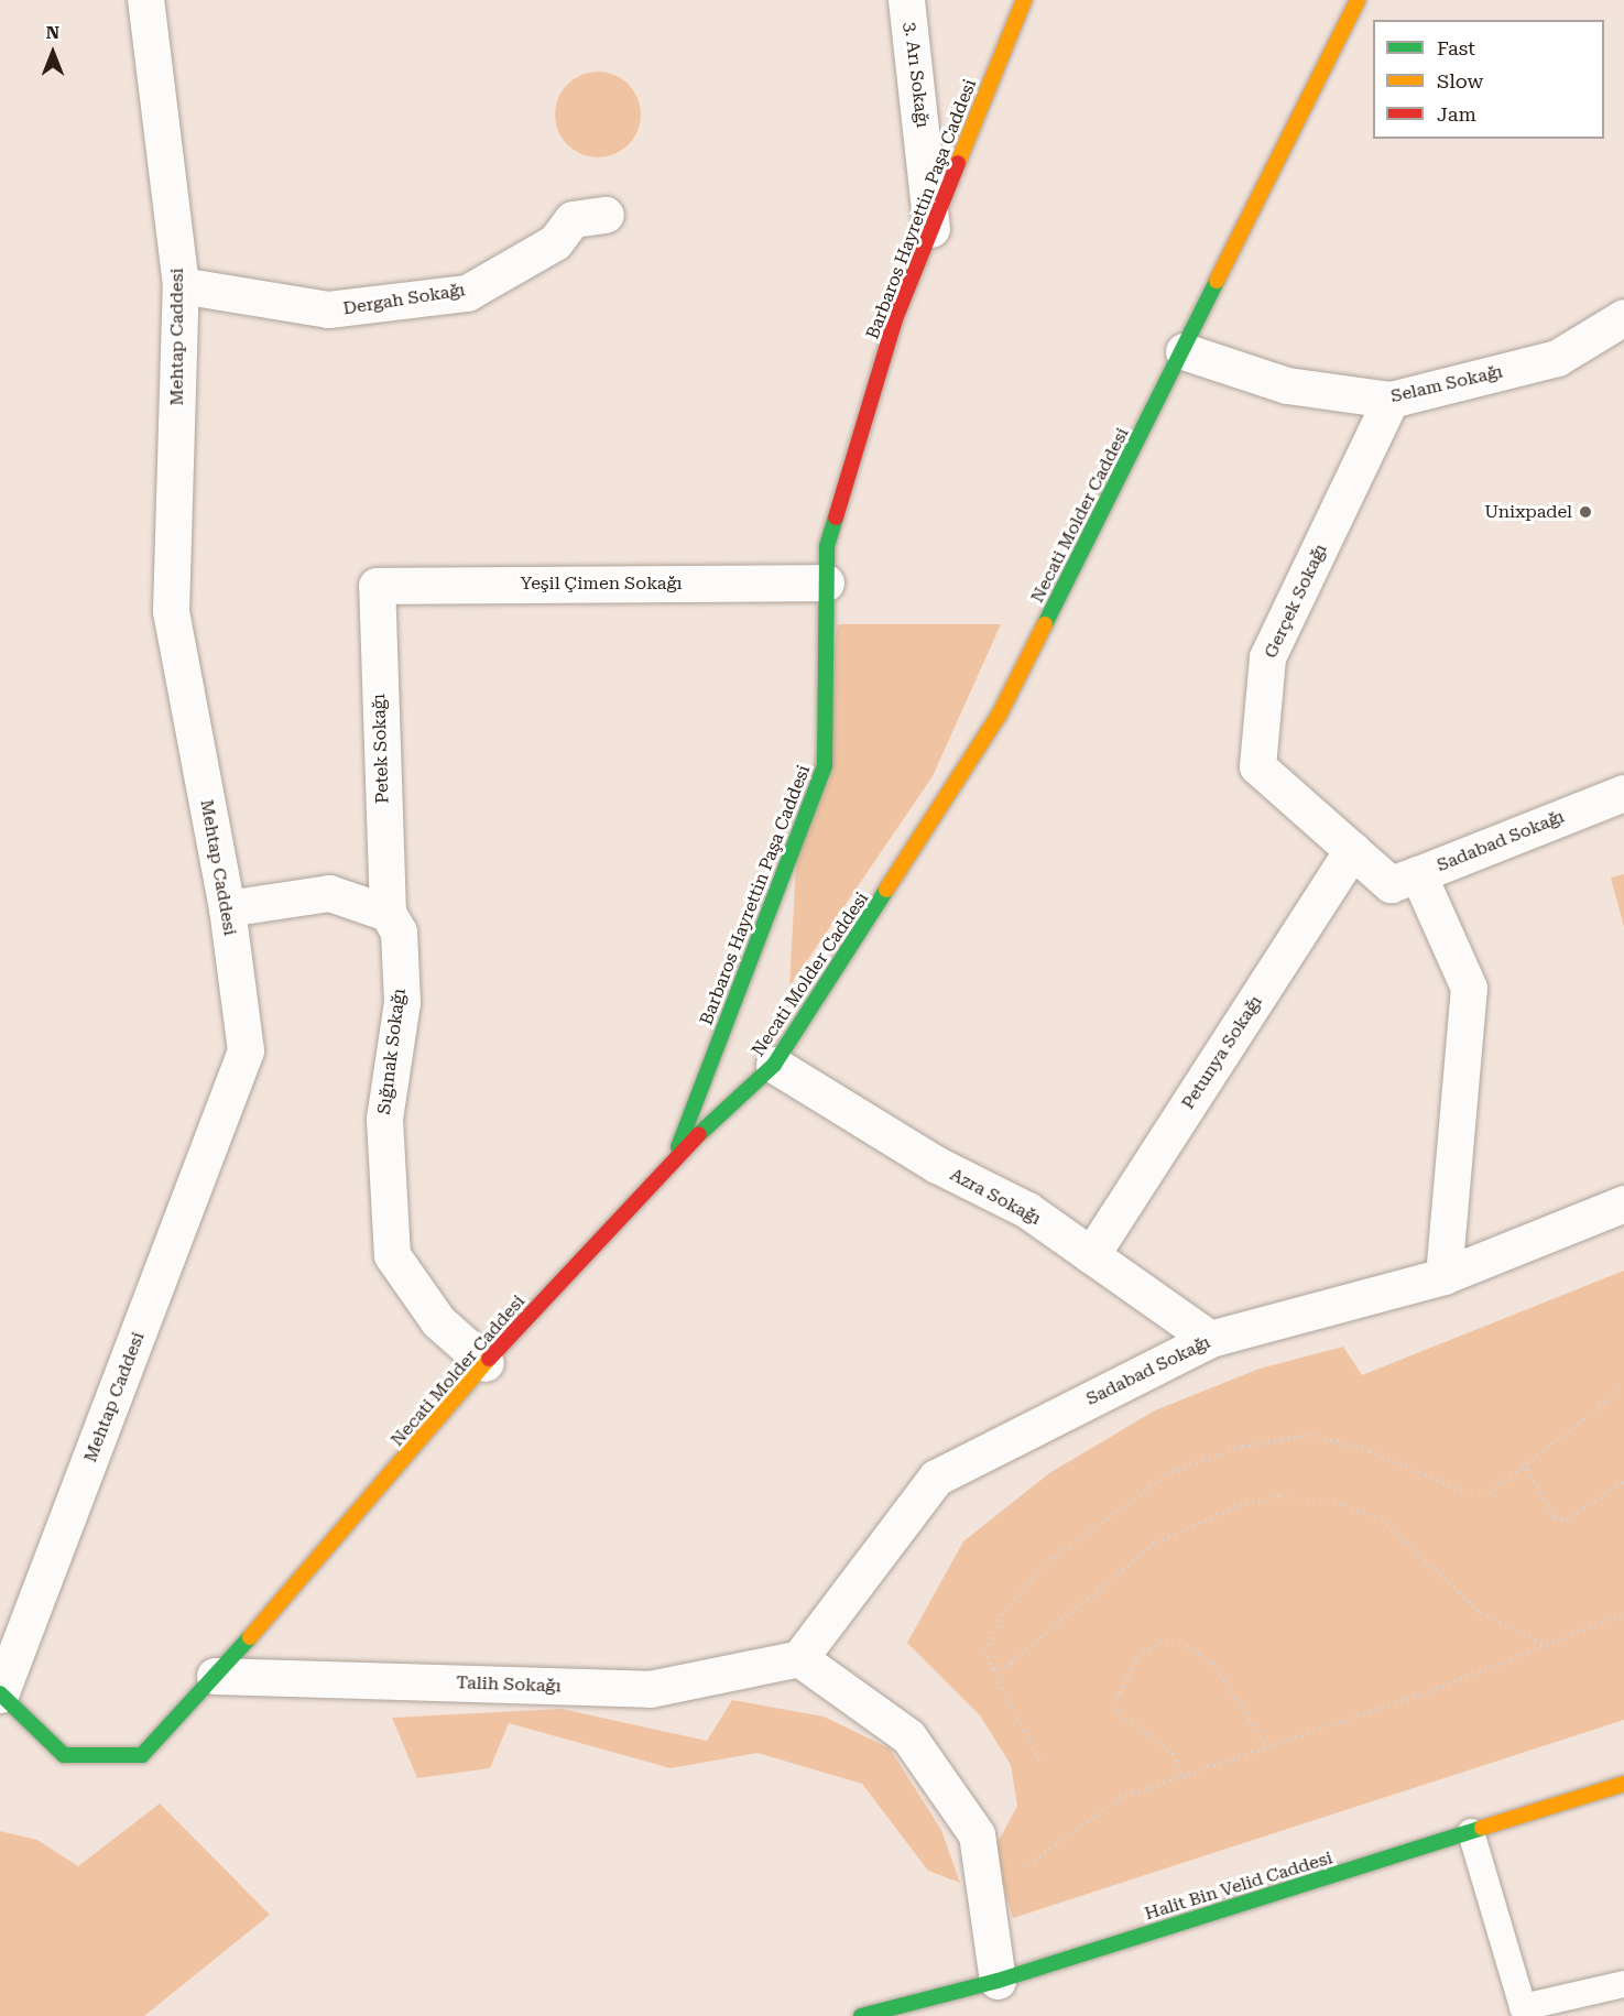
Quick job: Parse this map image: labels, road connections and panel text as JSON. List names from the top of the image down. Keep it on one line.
{"streets":{"main road":["Barbaros Hayrettin Paşa Caddesi","Necati Molder Caddesi","Halit Bin Velid Caddesi"],"street":["3. Arı Sokağı","Dergah Sokağı","Mehtap Caddesi","Selam Sokağı","Yeşil Çimen Sokağı","Gerçek Sokağı","Petek Sokağı","Sadabad Sokağı","Sığınak Sokağı","Petunya Sokağı","Azra Sokağı","Talih Sokağı"]},"crossings":[["3. Arı Sokağı","Barbaros Hayrettin Paşa Caddesi"],["Barbaros Hayrettin Paşa Caddesi","Necati Molder Caddesi"],["Barbaros Hayrettin Paşa Caddesi","Yeşil Çimen Sokağı"],["Dergah Sokağı","Mehtap Caddesi"],["Mehtap Caddesi","Necati Molder Caddesi"],["Selam Sokağı","Necati Molder Caddesi"],["Selam Sokağı","Gerçek Sokağı"],["Necati Molder Caddesi","Sığınak Sokağı"],["Necati Molder Caddesi","Azra Sokağı"],["Necati Molder Caddesi","Talih Sokağı"],["Yeşil Çimen Sokağı","Petek Sokağı"],["Gerçek Sokağı","Sadabad Sokağı"],["Gerçek Sokağı","Petunya Sokağı"],["Petek Sokağı","Sığınak Sokağı"],["Sadabad Sokağı","Azra Sokağı"],["Sadabad Sokağı","Talih Sokağı"],["Petunya Sokağı","Azra Sokağı"]],"places":["Unixpadel"],"legend":["Fast","Slow","Jam"],"north":"top"}
